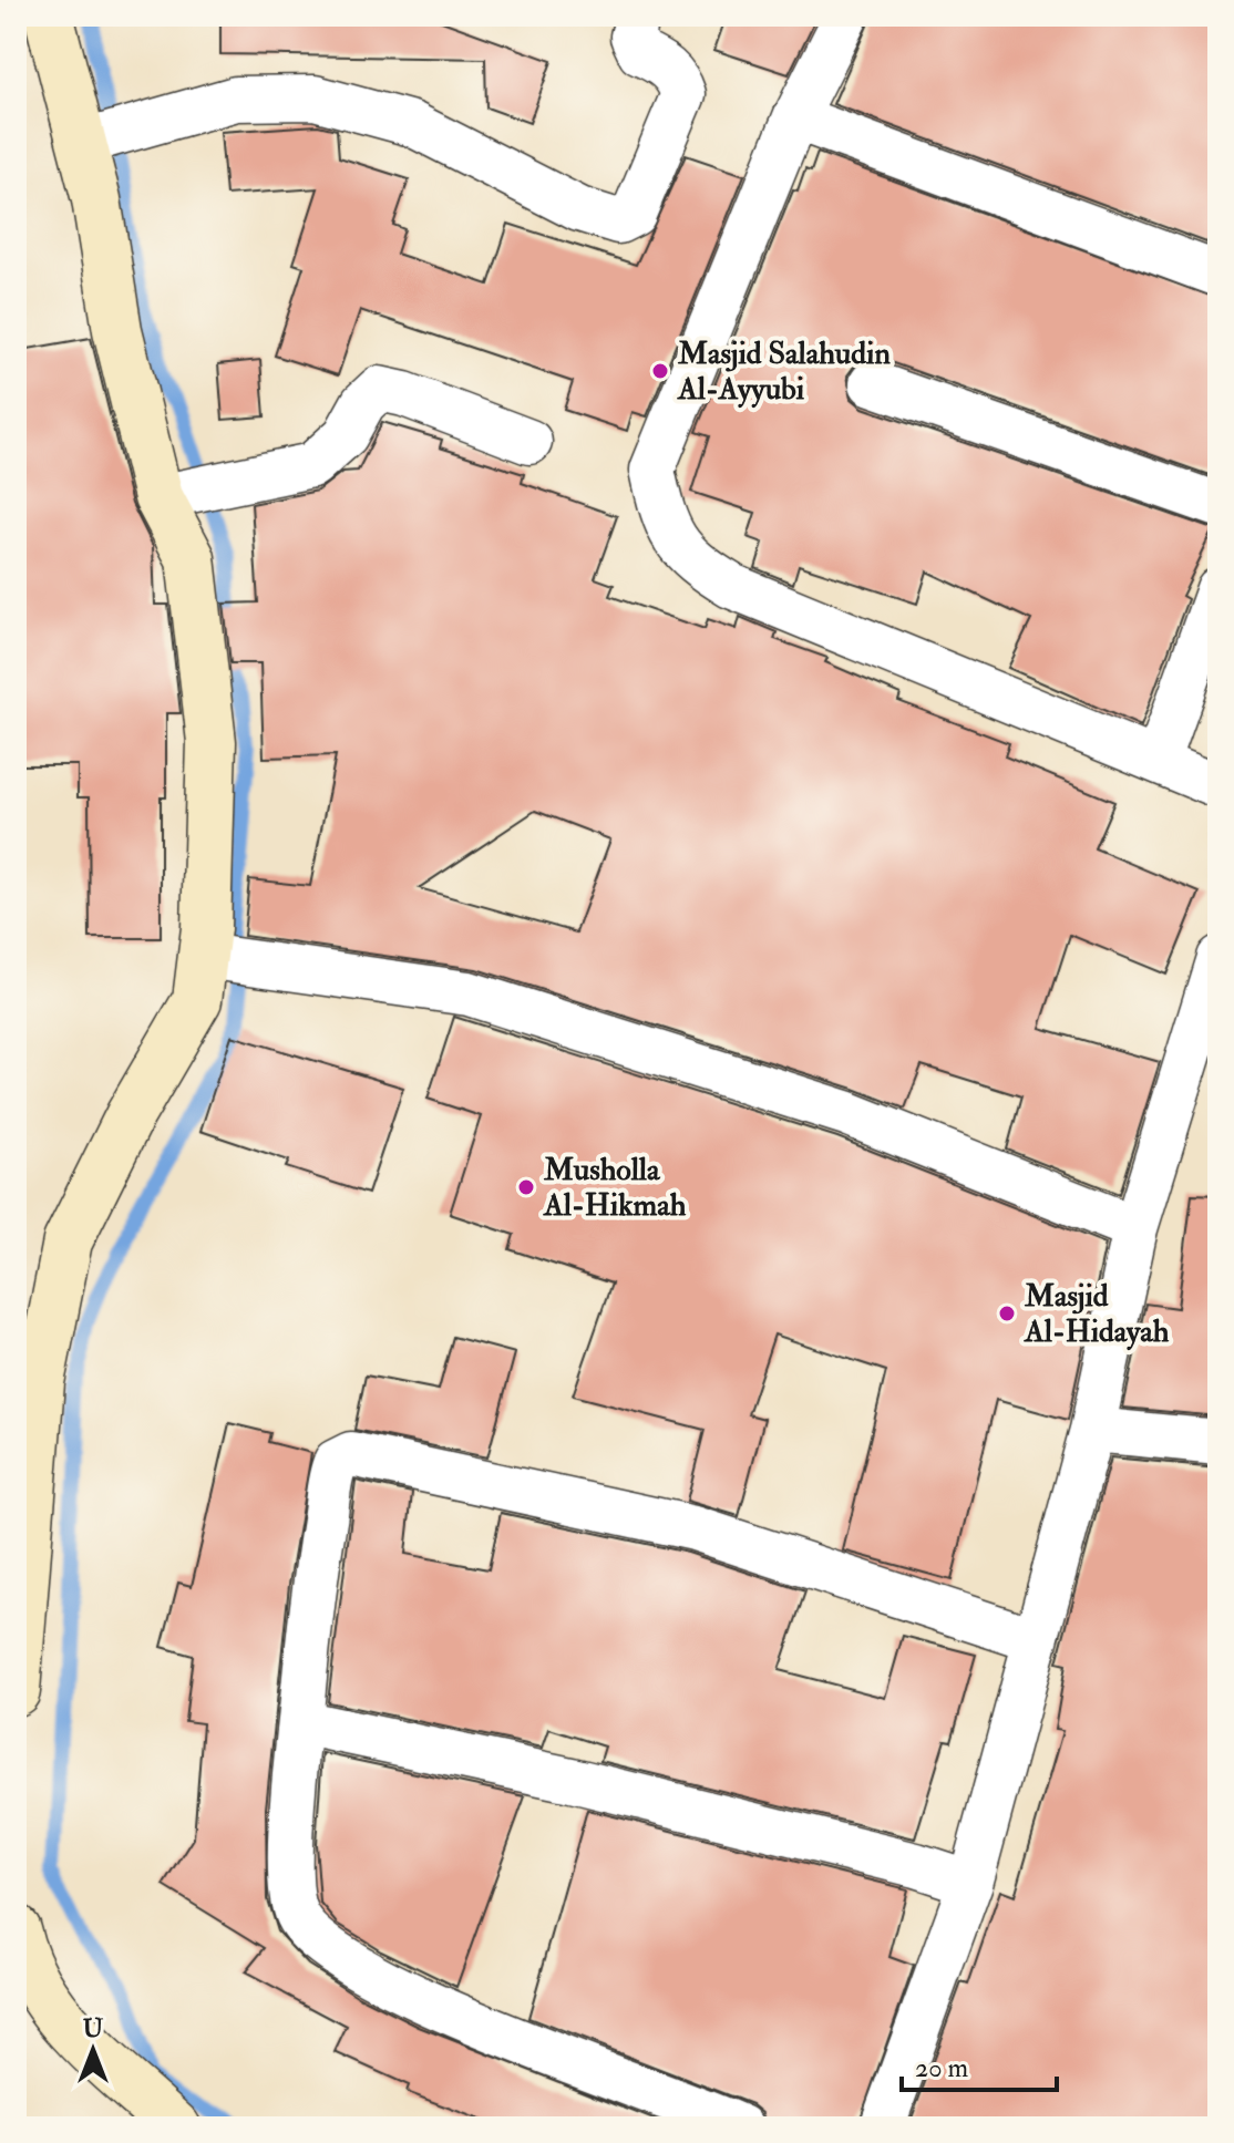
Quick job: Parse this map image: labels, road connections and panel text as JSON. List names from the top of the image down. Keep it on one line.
{"places":["Masjid Salahudin Al-Ayyubi","Musholla Al-Hikmah","Masjid Al-Hidayah"],"scale_bar":"20 m","north":"top"}
